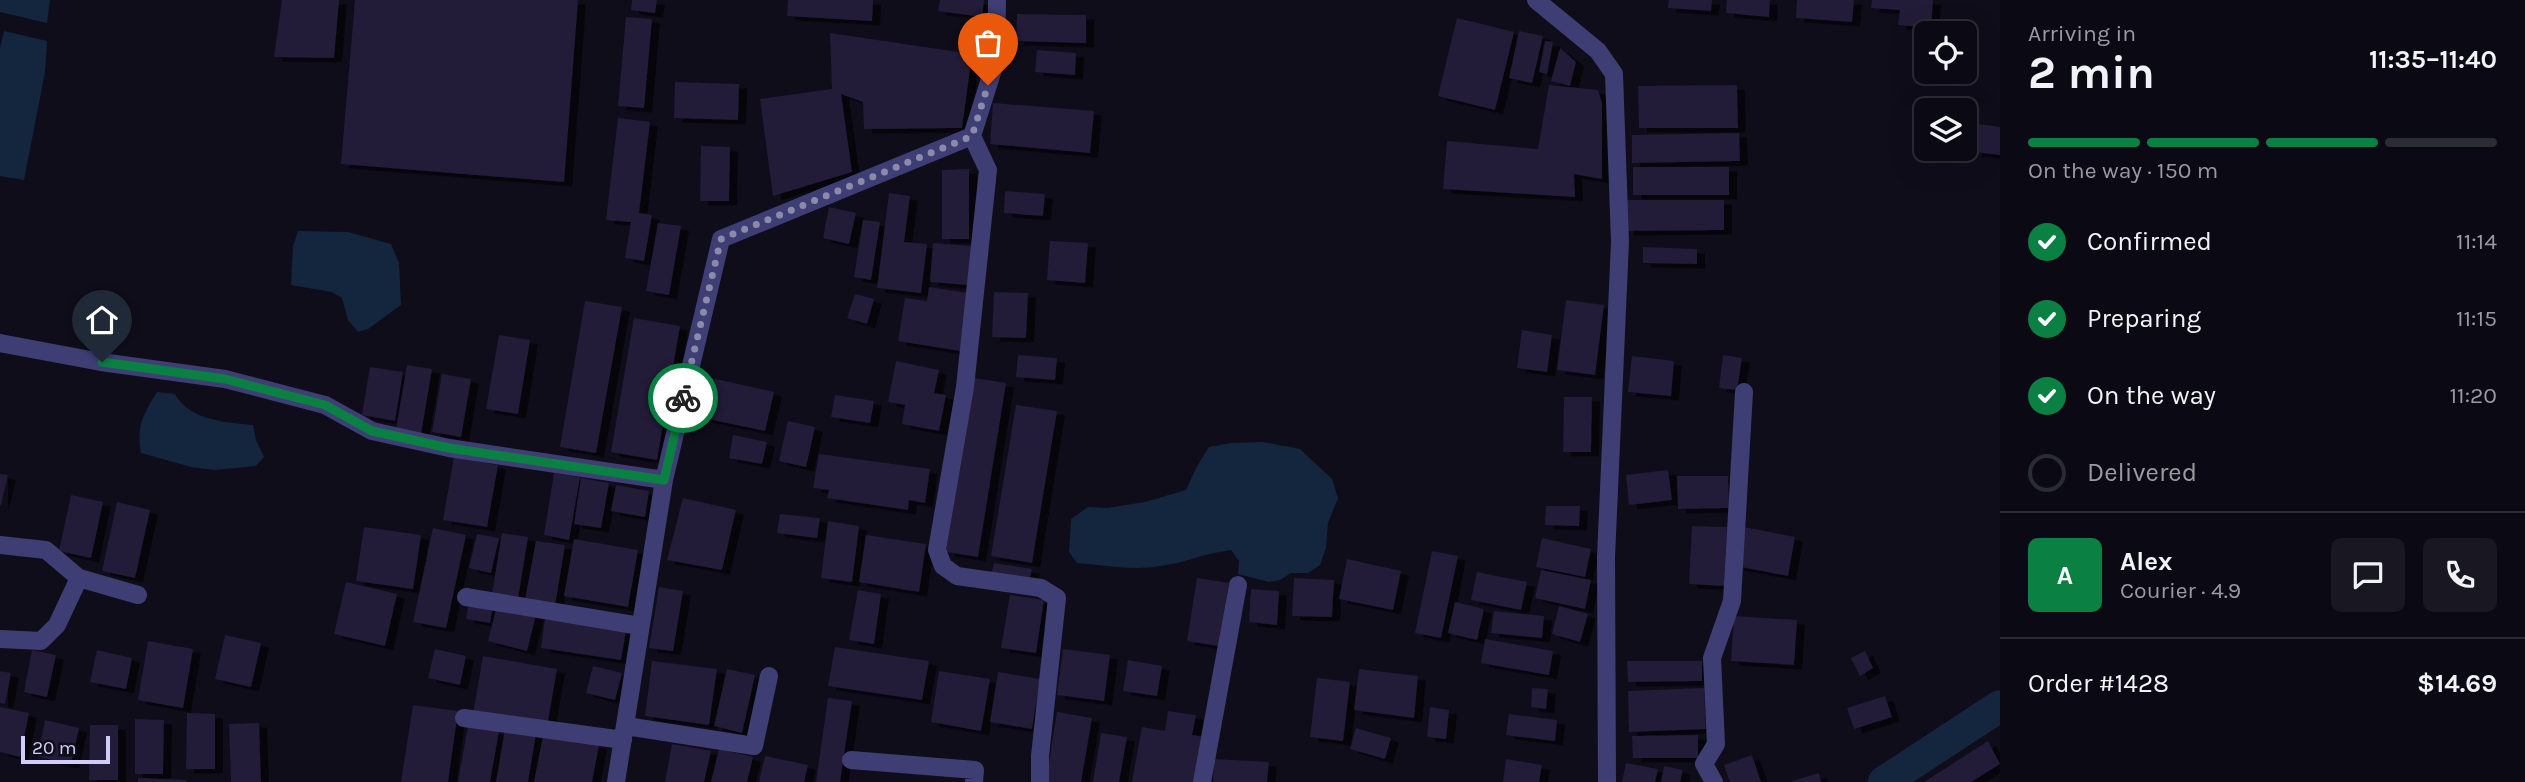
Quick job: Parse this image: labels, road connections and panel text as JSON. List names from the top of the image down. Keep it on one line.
{"scale_bar":"20 m","page":{"heading":["2 min","Arriving in","11:35–11:40"],"panel":["Alex","Courier · 4.9","Order #1428","$14.69"],"bar":"On the way · 150 m","list":[["Confirmed","11:14"],["Preparing","11:15"],["On the way","11:20"],"Delivered"],"round":"A","scale":"20 m"}}
